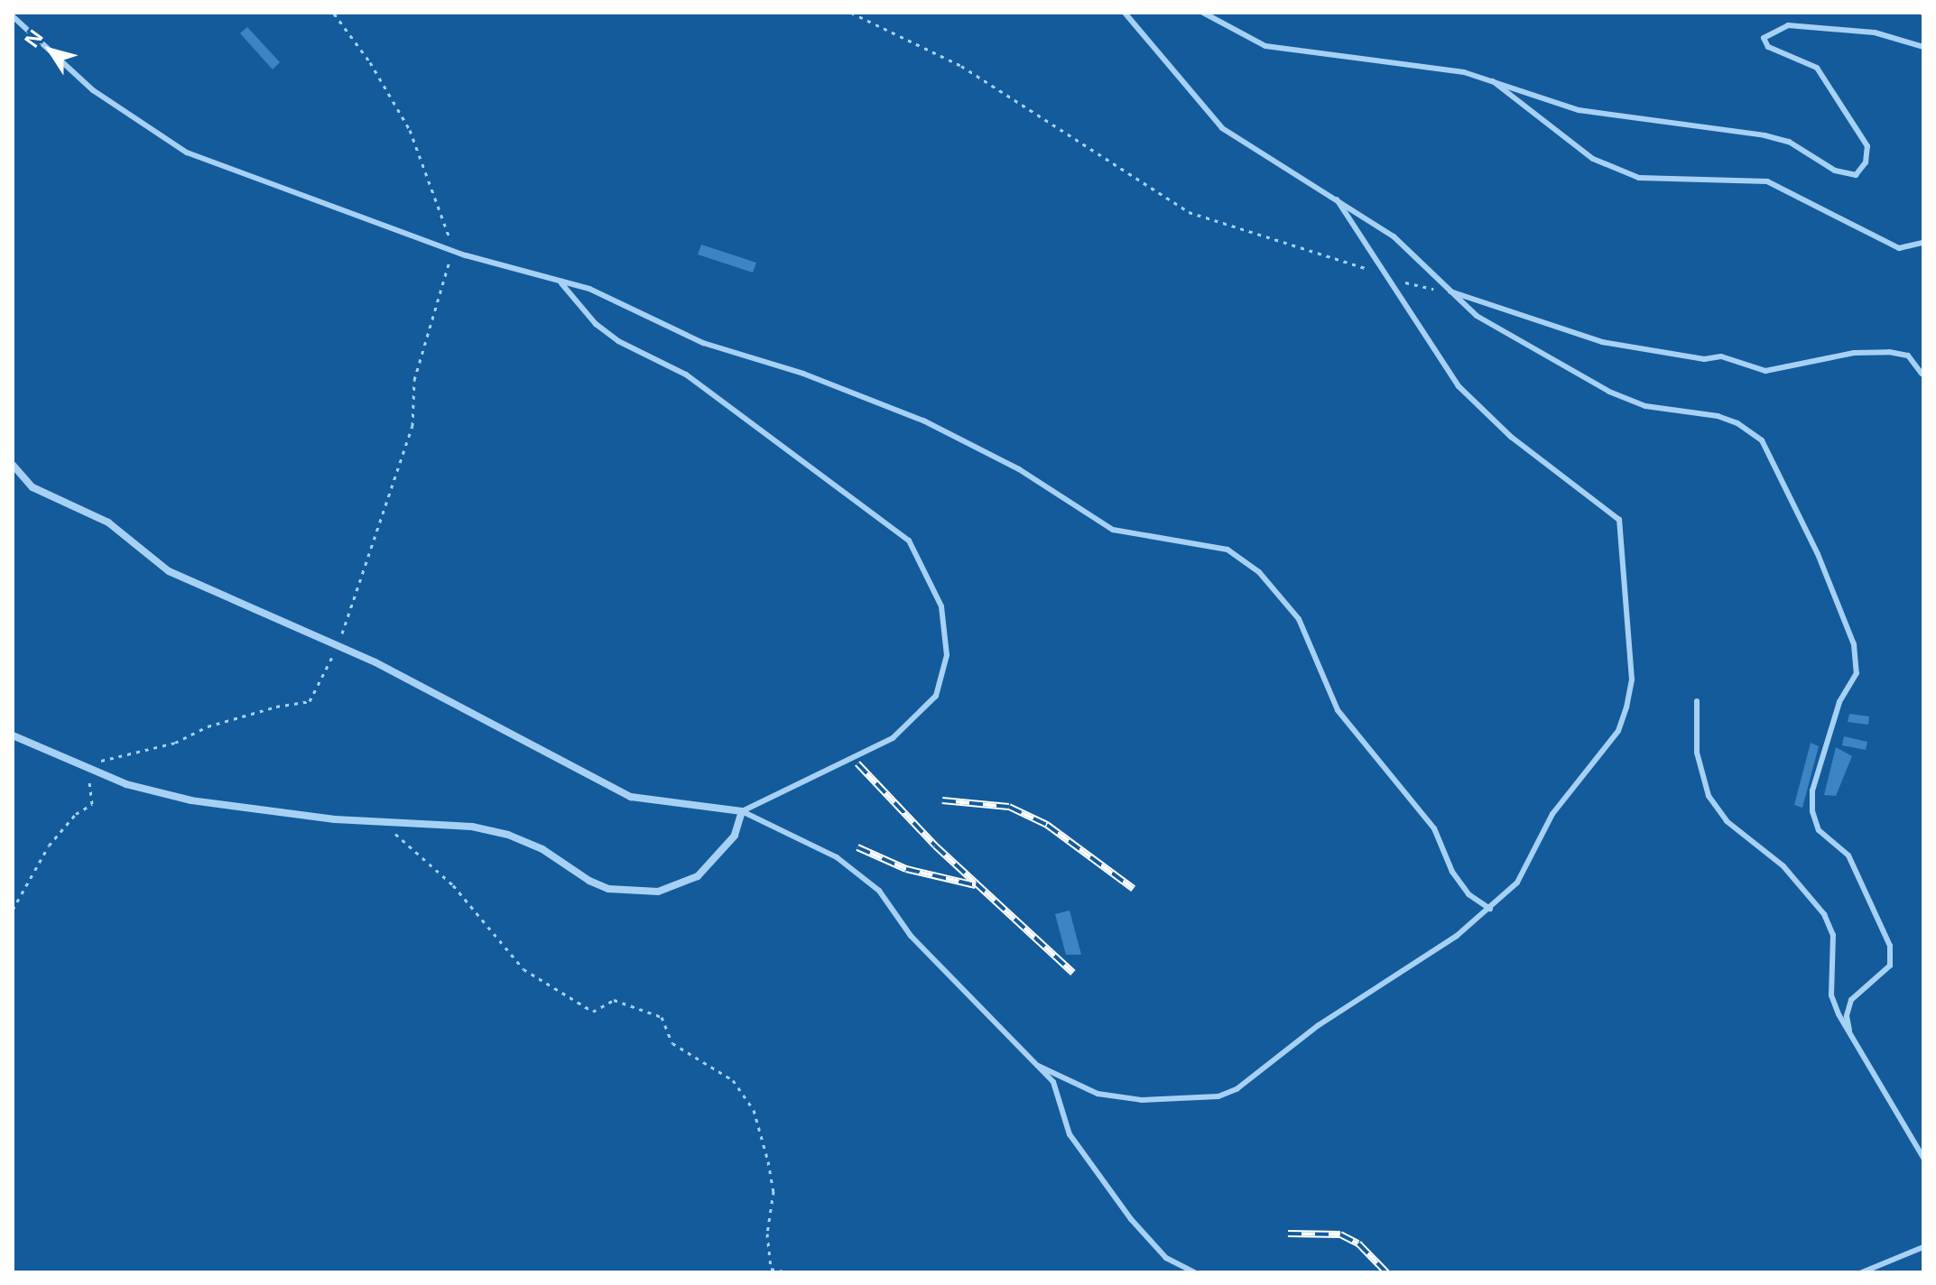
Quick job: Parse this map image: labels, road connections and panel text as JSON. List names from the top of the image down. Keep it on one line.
{"north":"top left"}
